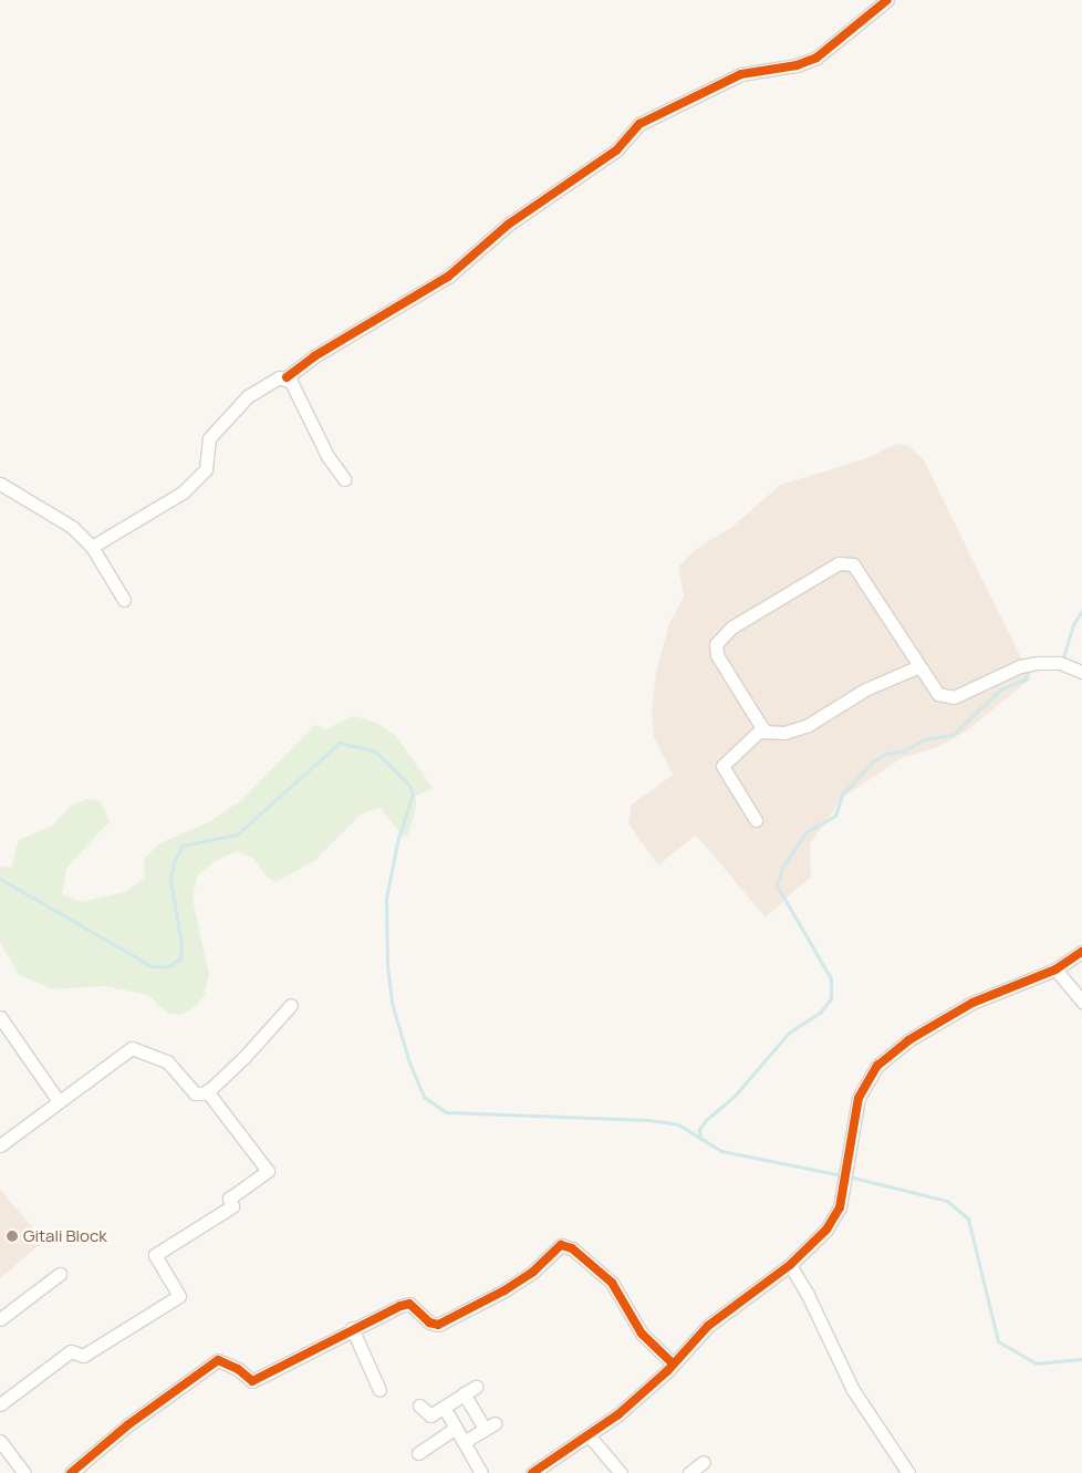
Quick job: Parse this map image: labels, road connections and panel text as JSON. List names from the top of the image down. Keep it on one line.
{"places":["Gitali Block"]}
